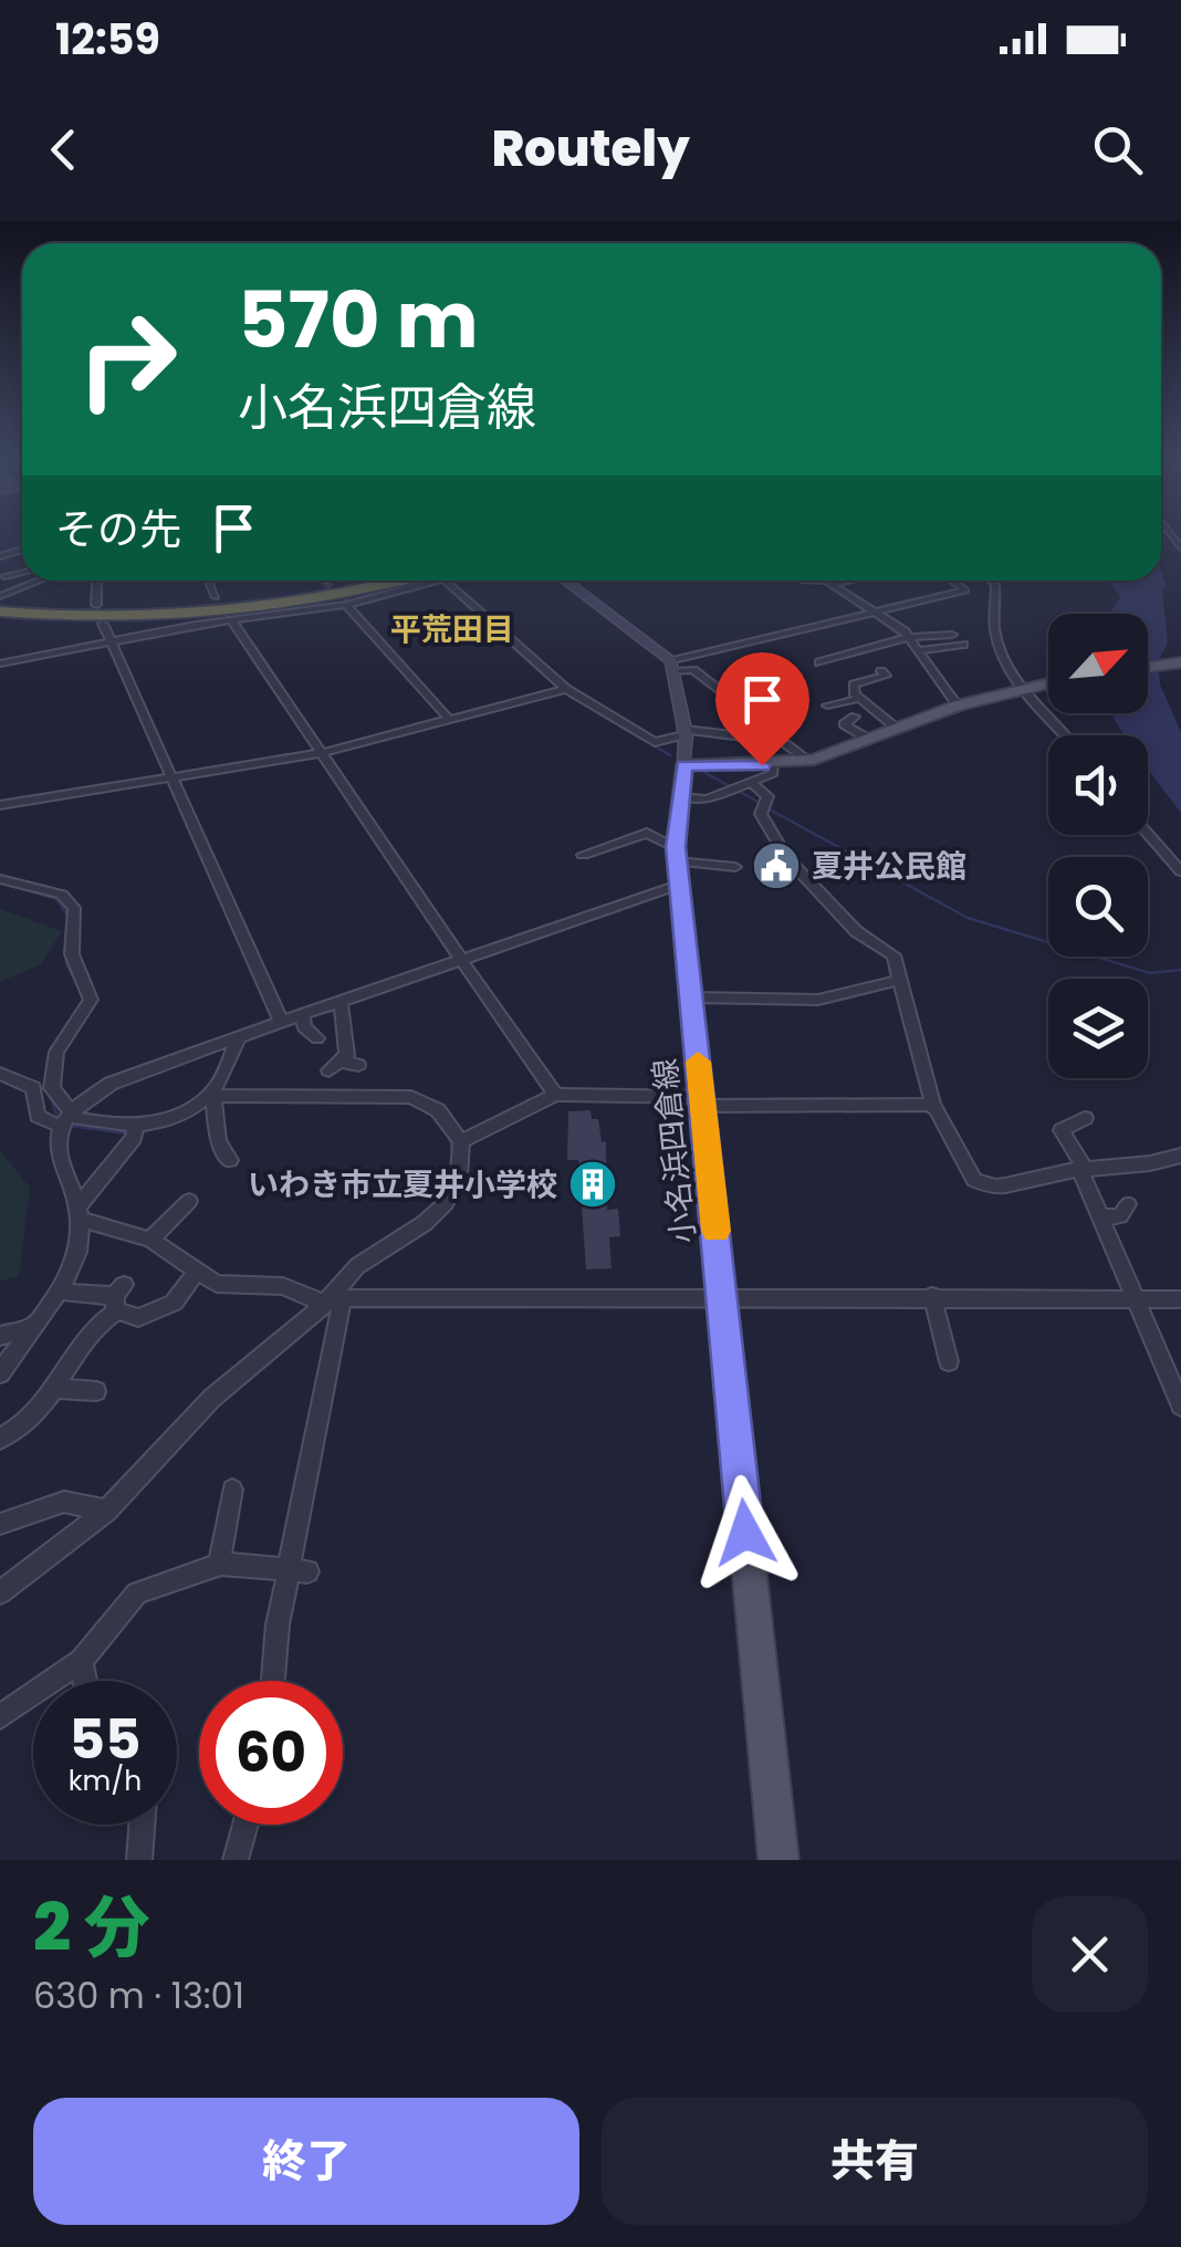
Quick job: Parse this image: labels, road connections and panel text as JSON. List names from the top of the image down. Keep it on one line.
{"streets":{"main road":["小名浜四倉線"]},"districts":["平荒田目"],"places":{"public building":["夏井公民館"],"building":["いわき市立夏井小学校"]},"north":"top right","page":{"status":"12:59","header":"Routely","turn":["570 m","小名浜四倉線"],"then":"その先","speed":"55 km/h","limit":"60","heading":["2 分","630 m · 13:01"],"buttons":["終了","共有"]}}
